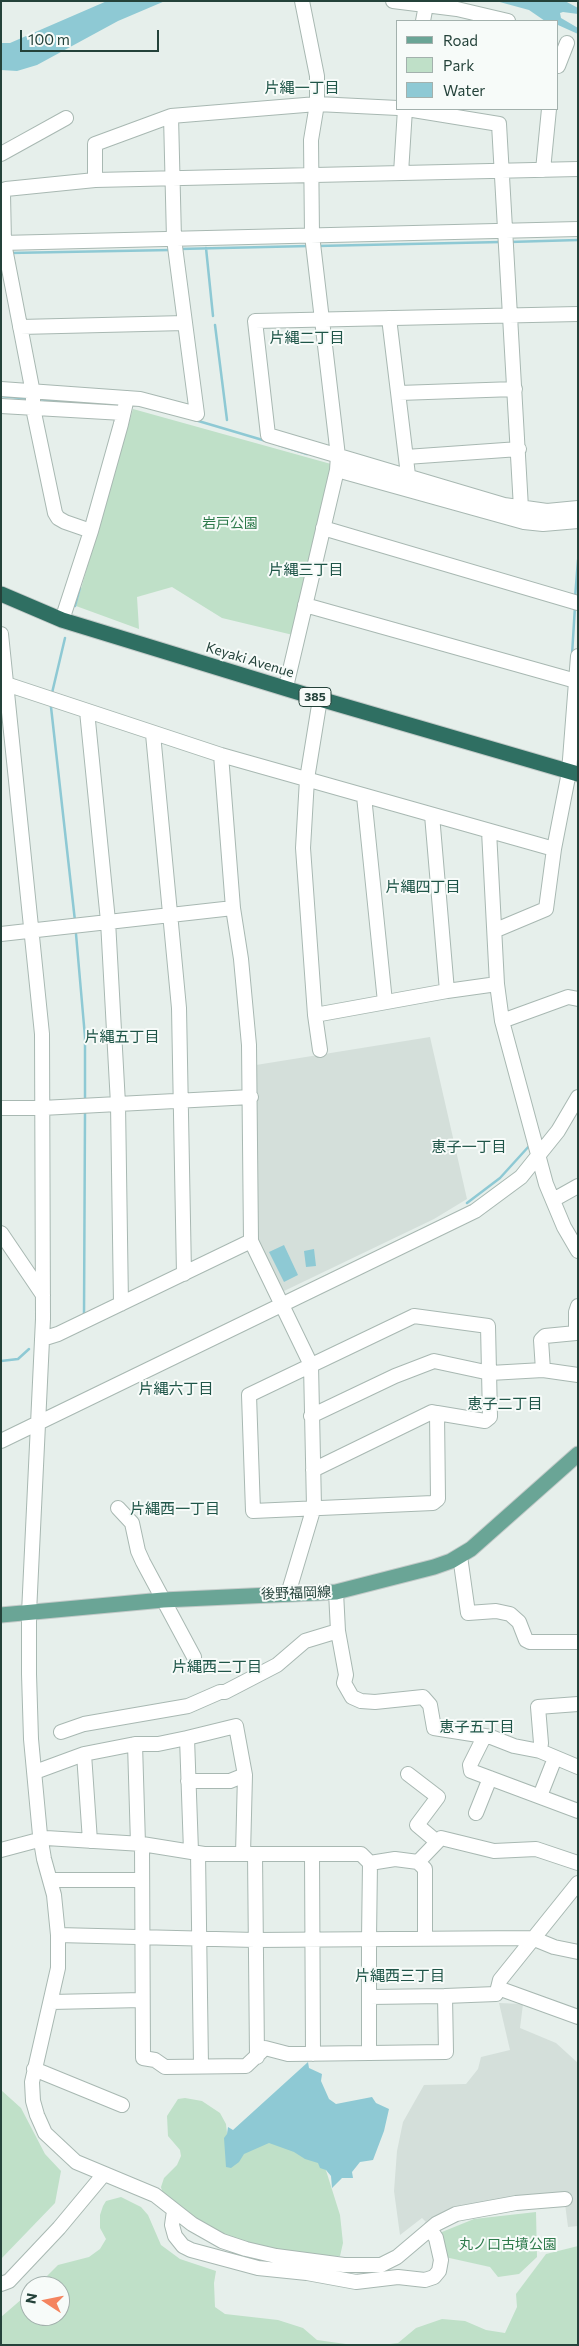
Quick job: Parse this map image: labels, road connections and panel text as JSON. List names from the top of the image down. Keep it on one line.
{"streets":{"highway":["Keyaki Avenue","385"],"main road":["後野福岡線"]},"districts":["片縄一丁目","片縄二丁目","片縄三丁目","片縄四丁目","片縄五丁目","恵子一丁目","片縄六丁目","恵子二丁目","片縄西一丁目","片縄西二丁目","恵子五丁目","片縄西三丁目"],"parks":["岩戸公園","丸ノ口古墳公園"],"legend":["Road","Park","Water"],"scale_bar":"100 m","north":"left"}
